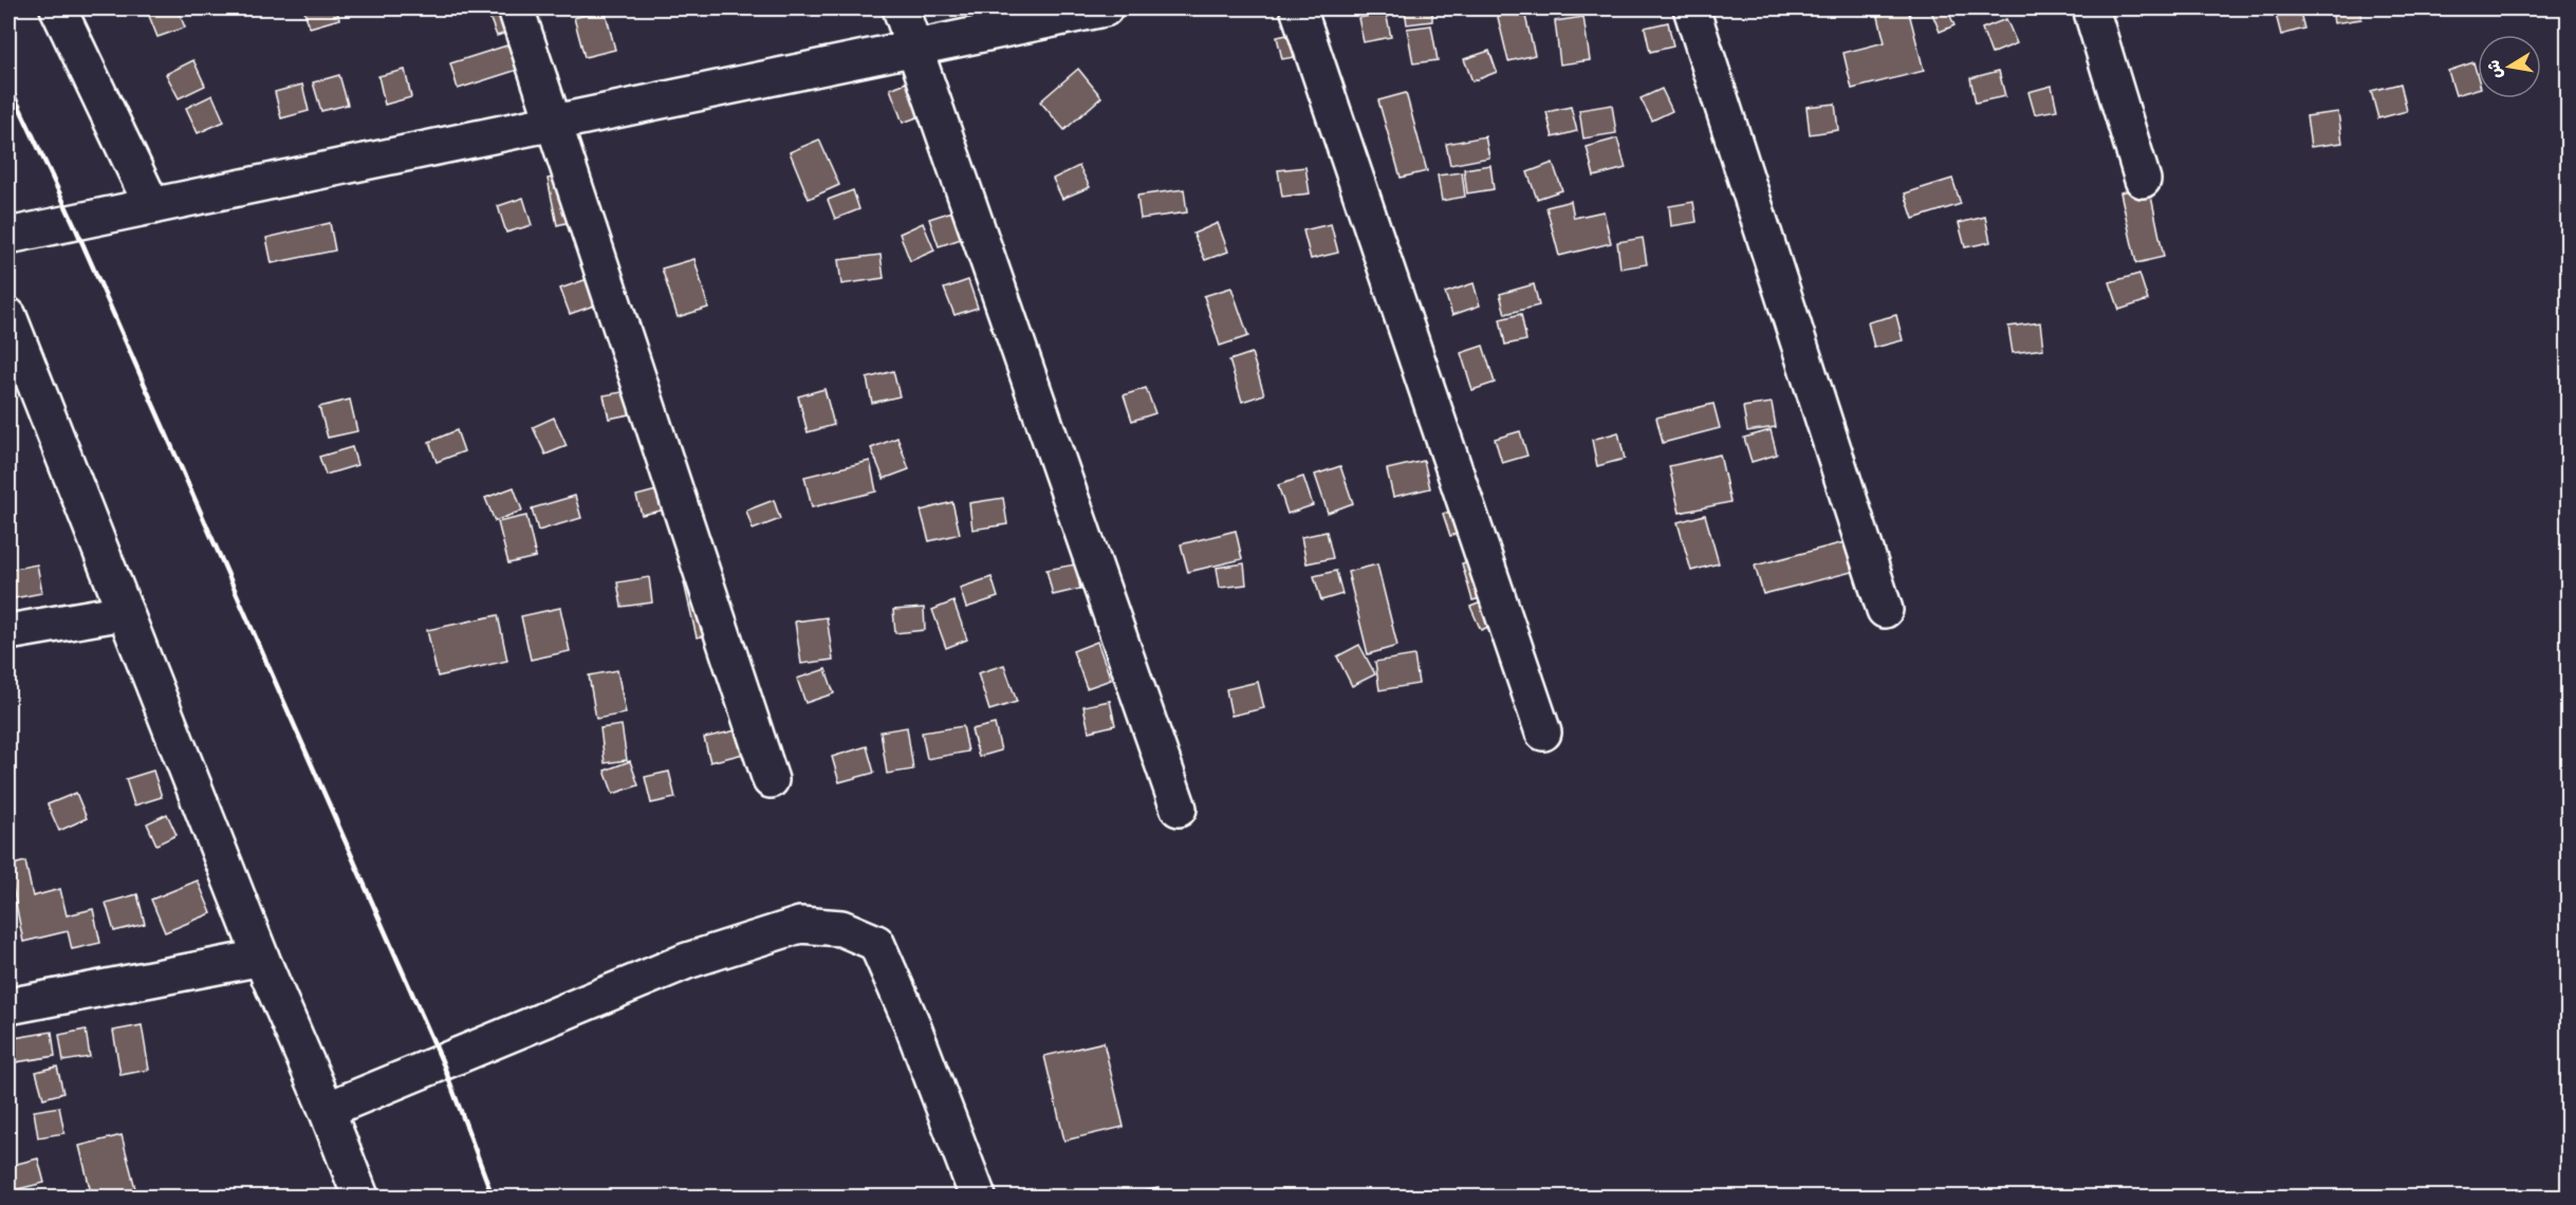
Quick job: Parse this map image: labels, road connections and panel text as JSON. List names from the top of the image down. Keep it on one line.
{"north":"left"}
